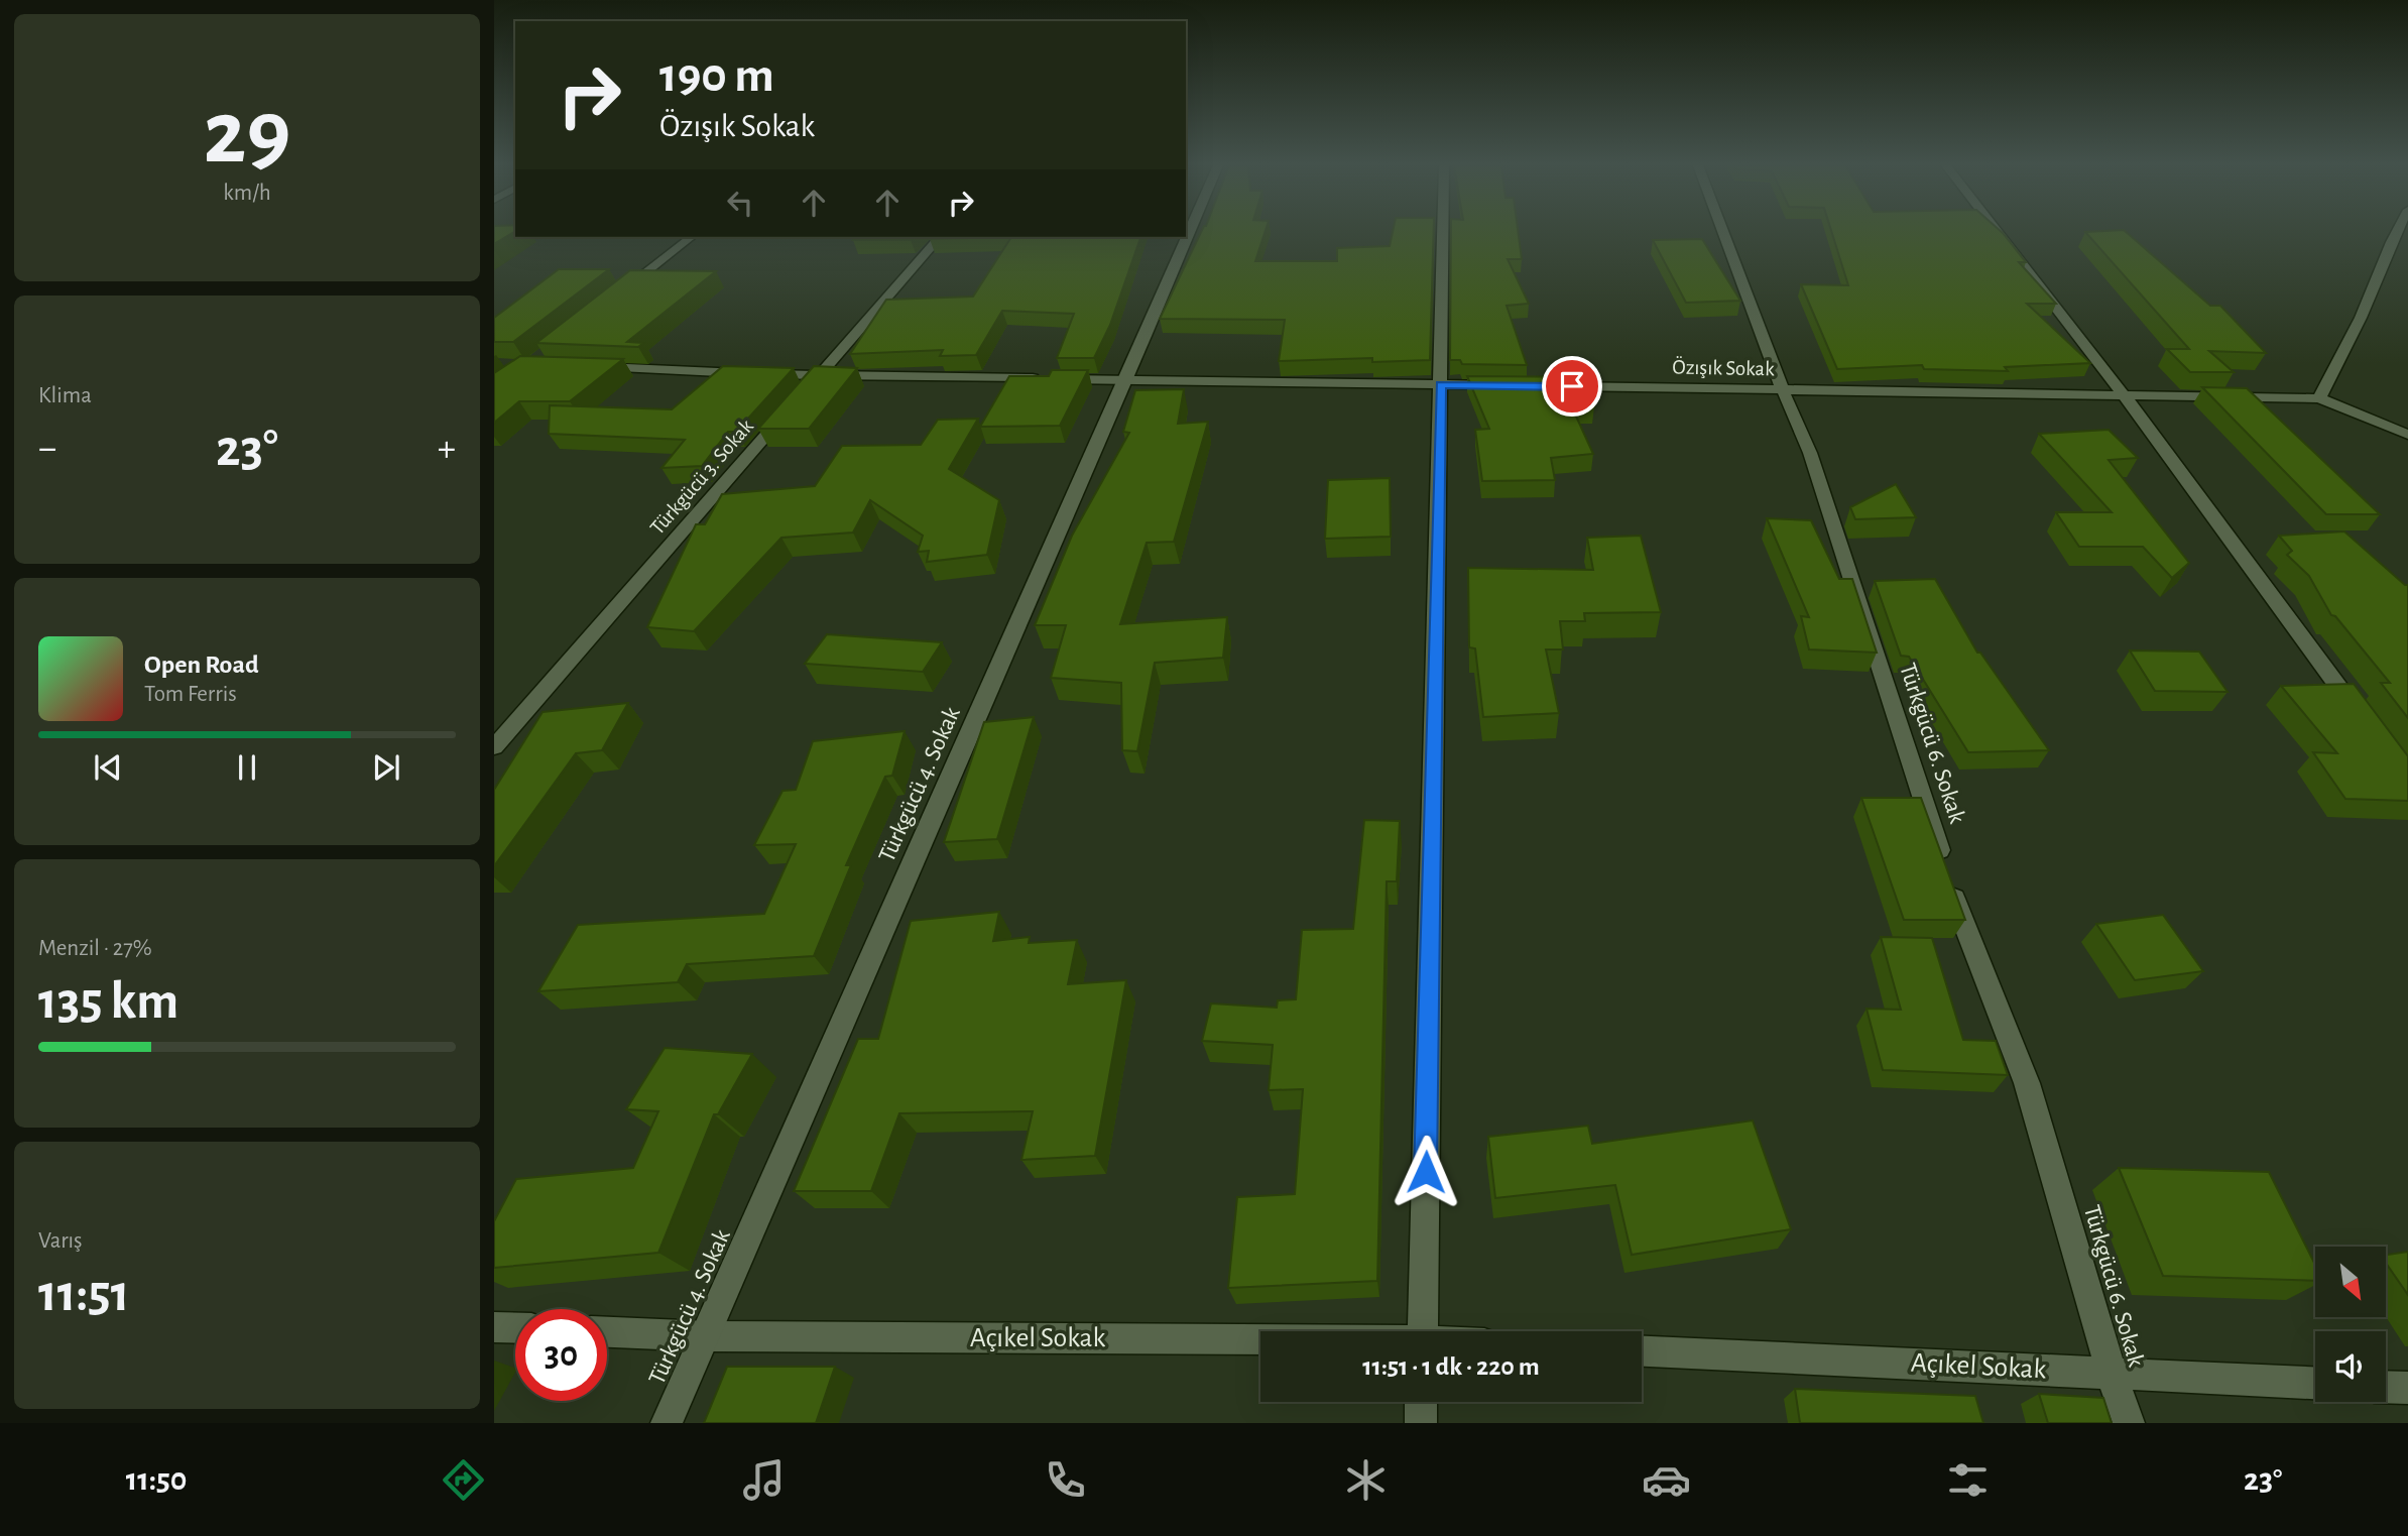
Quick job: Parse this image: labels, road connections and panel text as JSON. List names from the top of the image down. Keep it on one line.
{"streets":{"street":["Özışık Sokak","Türkgücü 3. Sokak","Türkgücü 6. Sokak","Türkgücü 4. Sokak","Açıkel Sokak"]},"crossings":[["Özışık Sokak","Türkgücü 6. Sokak"],["Türkgücü 6. Sokak","Açıkel Sokak"],["Türkgücü 4. Sokak","Açıkel Sokak"]],"north":"bottom right","page":{"tile":[["29","km/h"],"Klima",["Menzil · 27%","135 km"],["Varış","11:51"]],"turn":["190 m","Özışık Sokak"],"heat":["−","23°","+"],"song":["Open Road","Tom Ferris"],"limit":"30","trip":"11:51 · 1 dk · 220 m","tabs":["11:50","23°"]}}
